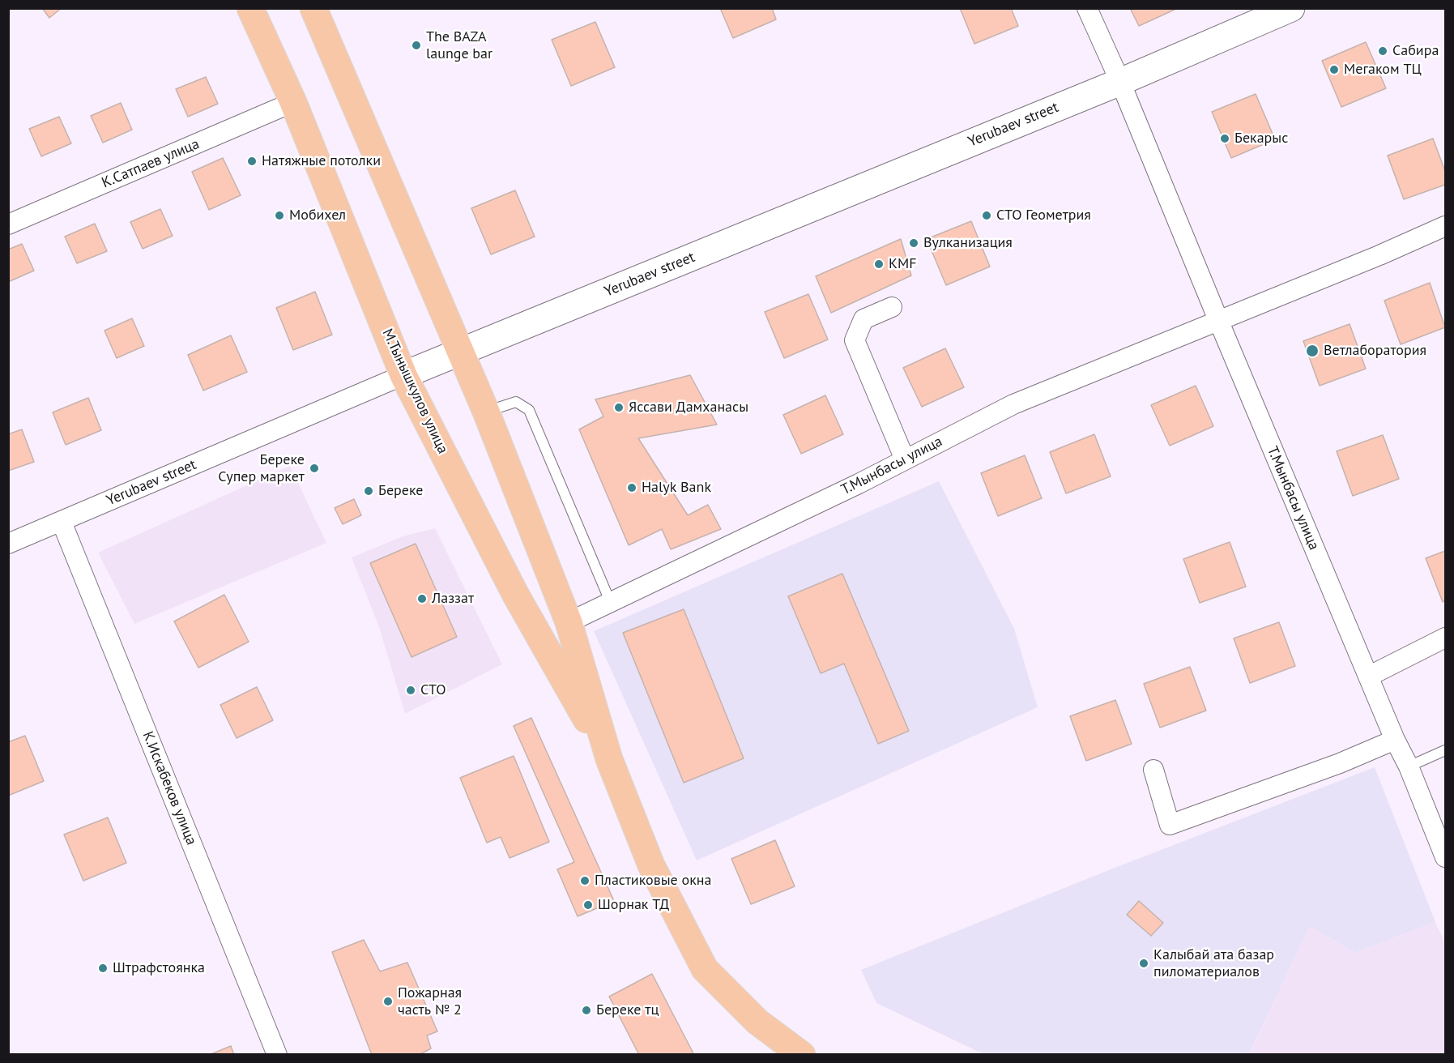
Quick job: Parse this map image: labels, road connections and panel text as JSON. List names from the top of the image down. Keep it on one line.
{"streets":{"main road":["Yerubaev street","М.Тынышкулов улица"],"street":["К.Сатпаев улица","Т.Мынбасы улица","К.Искабеков улица"]},"crossings":[["Yerubaev street","М.Тынышкулов улица"],["Yerubaev street","К.Искабеков улица"],["К.Сатпаев улица","М.Тынышкулов улица"],["М.Тынышкулов улица","Т.Мынбасы улица"]],"places":["The BAZA launge bar","Сабира","Мегаком ТЦ","Бекарыс","Натяжные потолки","Мобихел","СТО Геометрия","Вулканизация","KMF","Ветлаборатория","Яссави Дамханасы","Береке Супер маркет","Halyk Bank","Береке","Лаззат","СТО","Пластиковые окна","Шорнак ТД","Калыбай ата базар пиломатериалов","Штрафстоянка","Пожарная часть № 2","Береке тц"]}
